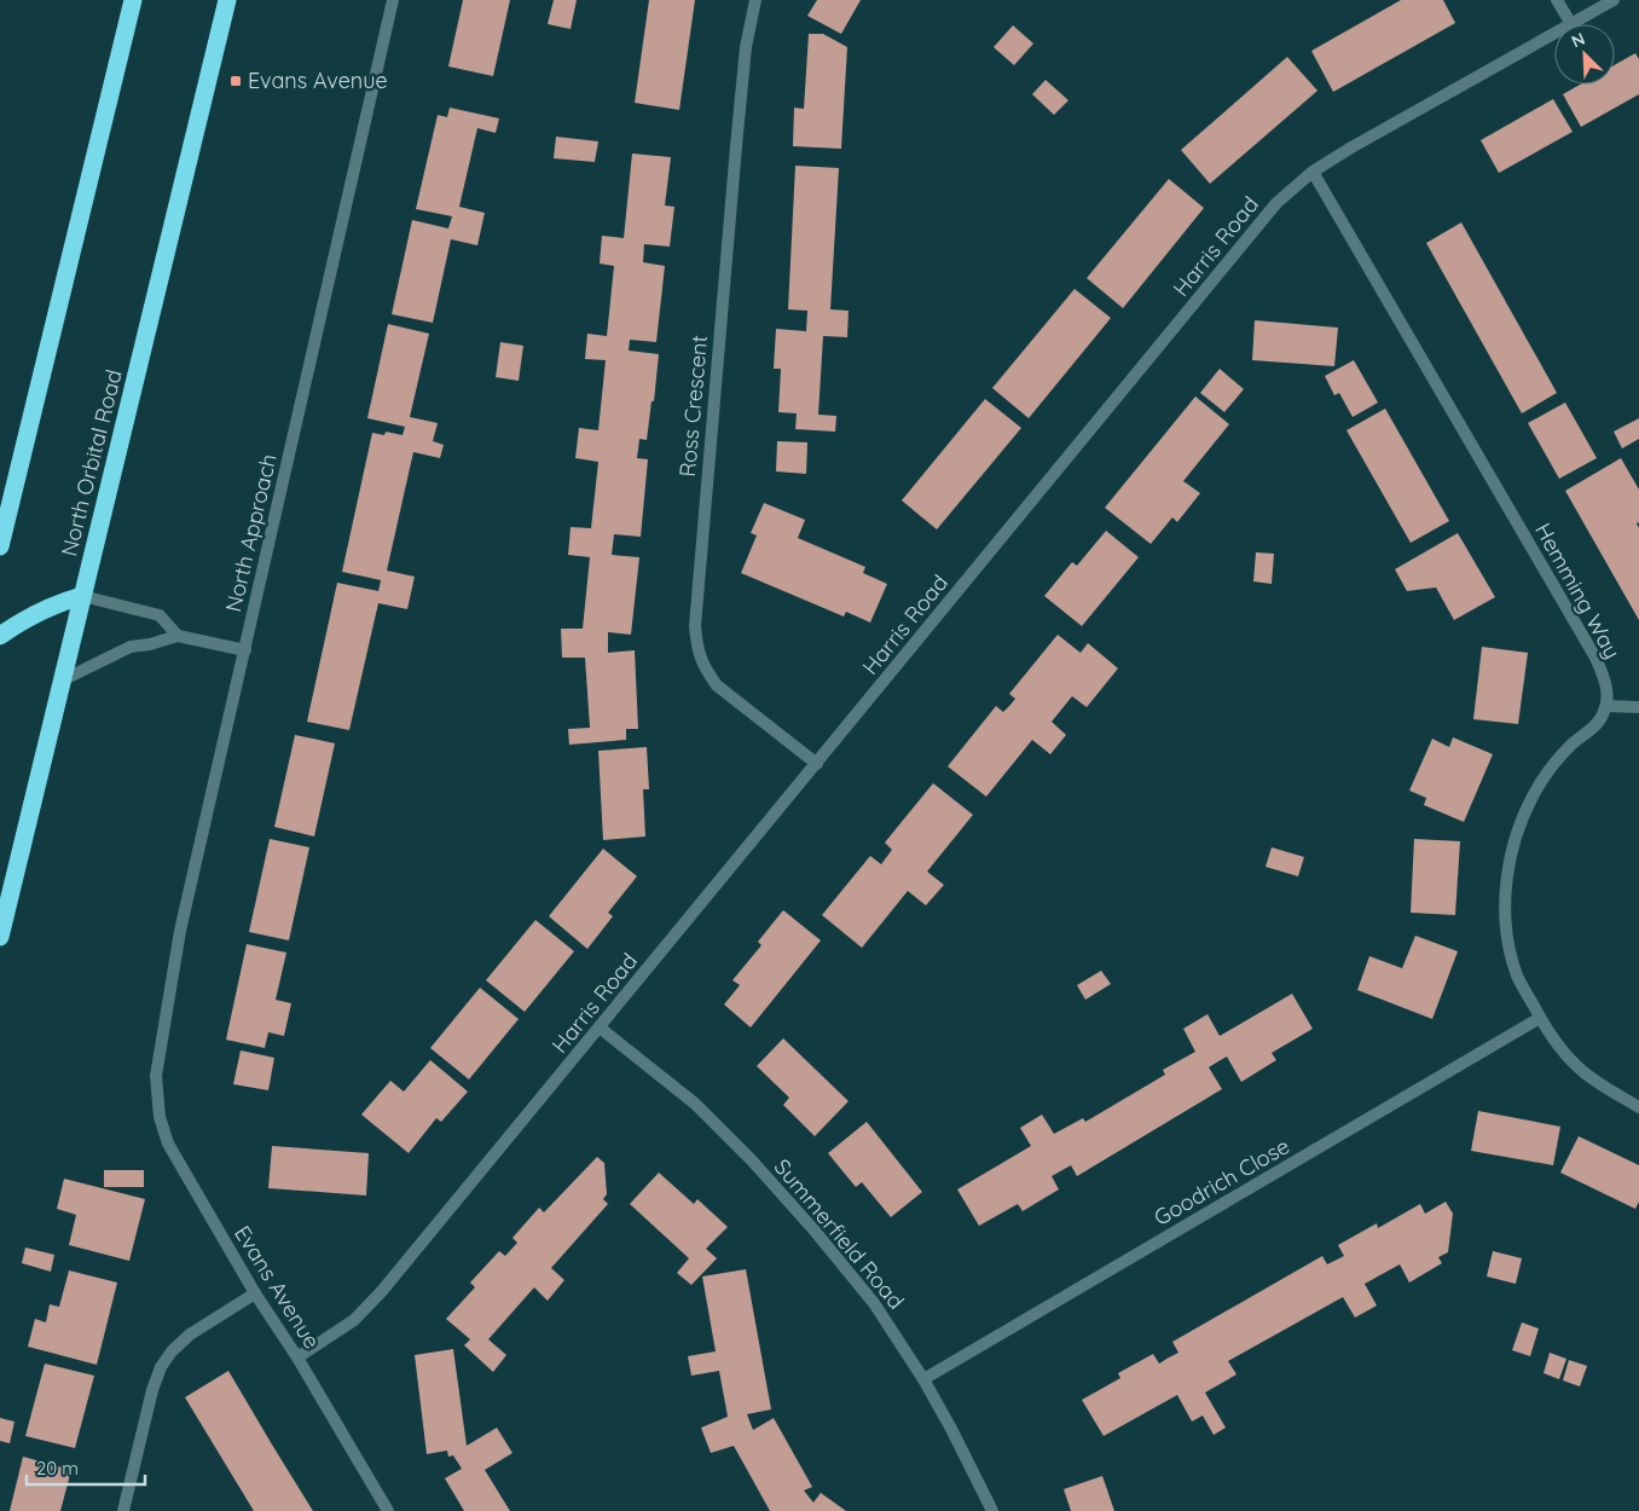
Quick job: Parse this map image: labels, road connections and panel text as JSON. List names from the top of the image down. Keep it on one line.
{"streets":{"highway":["North Orbital Road"],"street":["Harris Road","Ross Crescent","North Approach","Hemming Way","Goodrich Close","Summerfield Road","Evans Avenue"]},"crossings":[["Harris Road","Ross Crescent"],["Harris Road","Hemming Way"],["Harris Road","Summerfield Road"],["Harris Road","Evans Avenue"],["North Approach","Evans Avenue"],["Goodrich Close","Summerfield Road"]],"places":{"transit":["Evans Avenue"]},"scale_bar":"20 m","north":"top left"}
